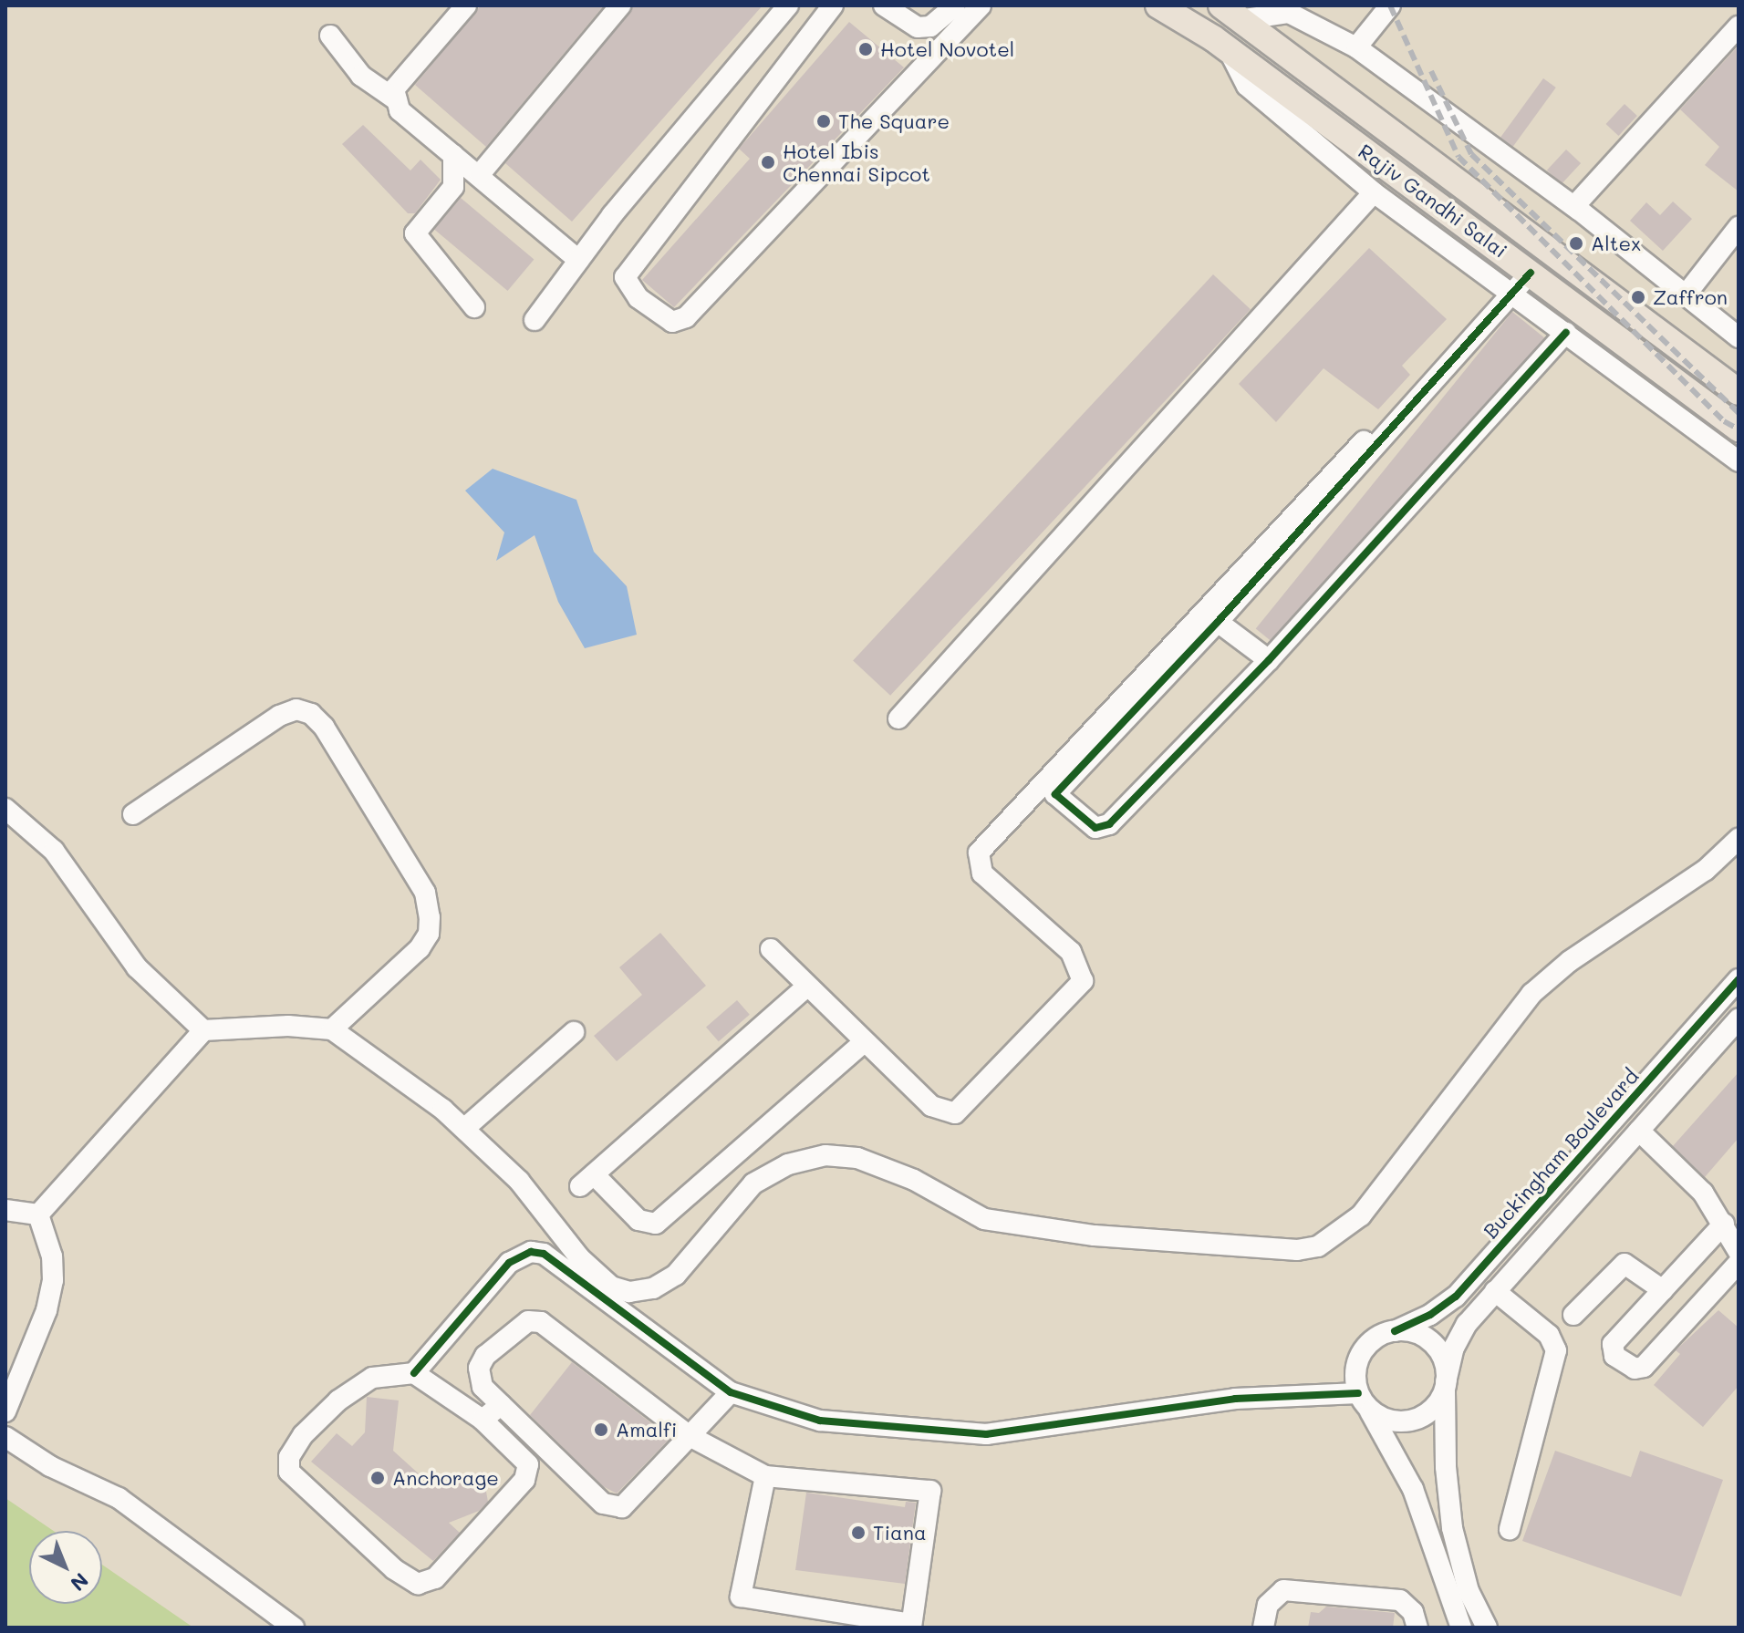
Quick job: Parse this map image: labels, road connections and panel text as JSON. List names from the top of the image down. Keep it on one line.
{"streets":{"main road":["Rajiv Gandhi Salai"],"street":["Buckingham Boulevard"]},"places":["Hotel Novotel","The Square","Hotel Ibis Chennai Sipcot","Altex","Zaffron","Amalfi","Anchorage","Tiana"],"north":"bottom right"}
